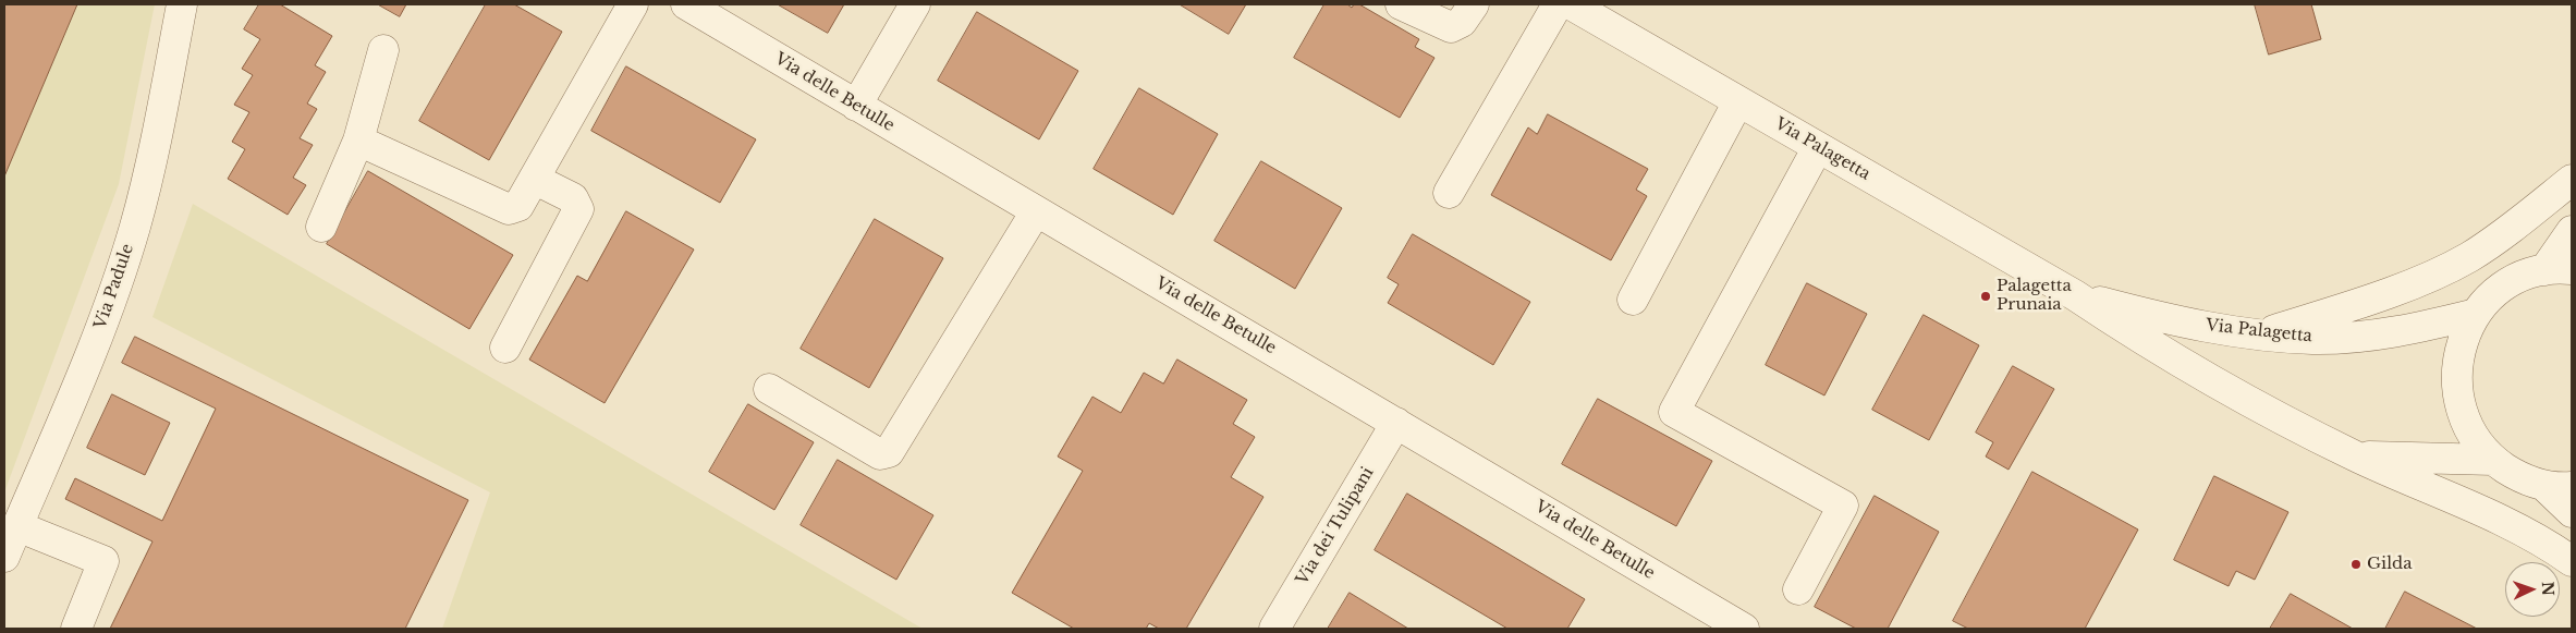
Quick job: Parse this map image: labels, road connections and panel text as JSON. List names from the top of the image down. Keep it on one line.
{"streets":{"street":["Via delle Betulle","Via Palagetta","Via Padule","Via dei Tulipani"]},"crossings":[["Via delle Betulle","Via dei Tulipani"]],"places":["Palagetta Prunaia","Gilda"],"north":"right"}
